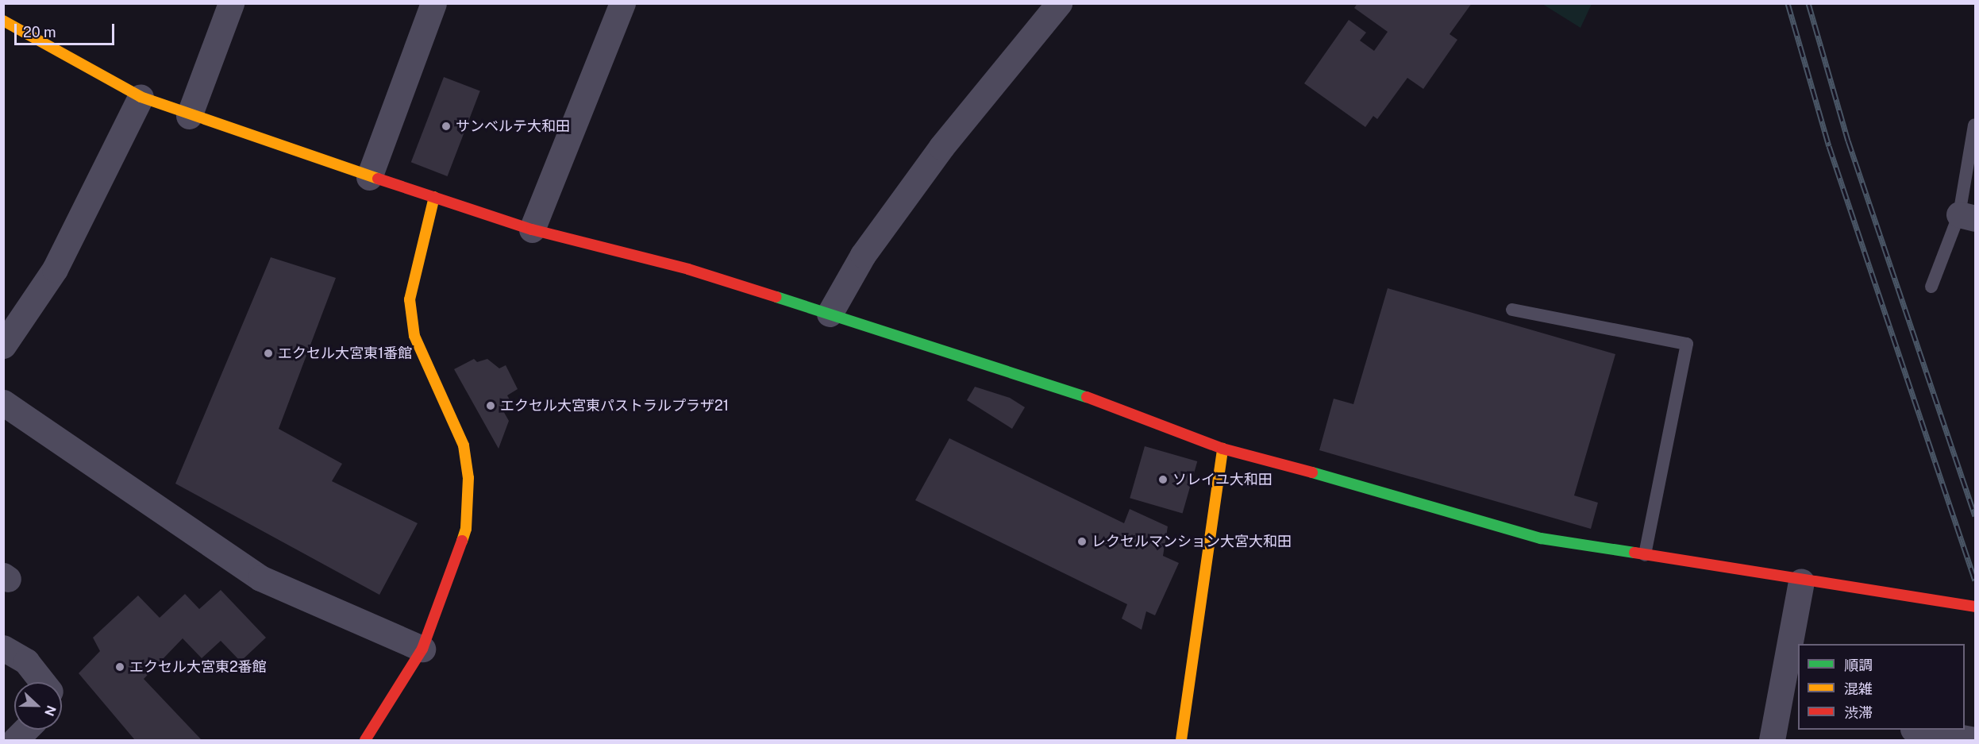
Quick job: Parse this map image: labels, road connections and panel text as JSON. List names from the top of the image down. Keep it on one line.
{"places":["サンベルテ大和田","エクセル大宮東1番館","エクセル大宮東パストラルプラザ21","ソレイユ大和田","レクセルマンション大宮大和田","エクセル大宮東2番館"],"legend":["順調","混雑","渋滞"],"scale_bar":"20 m","north":"right"}
